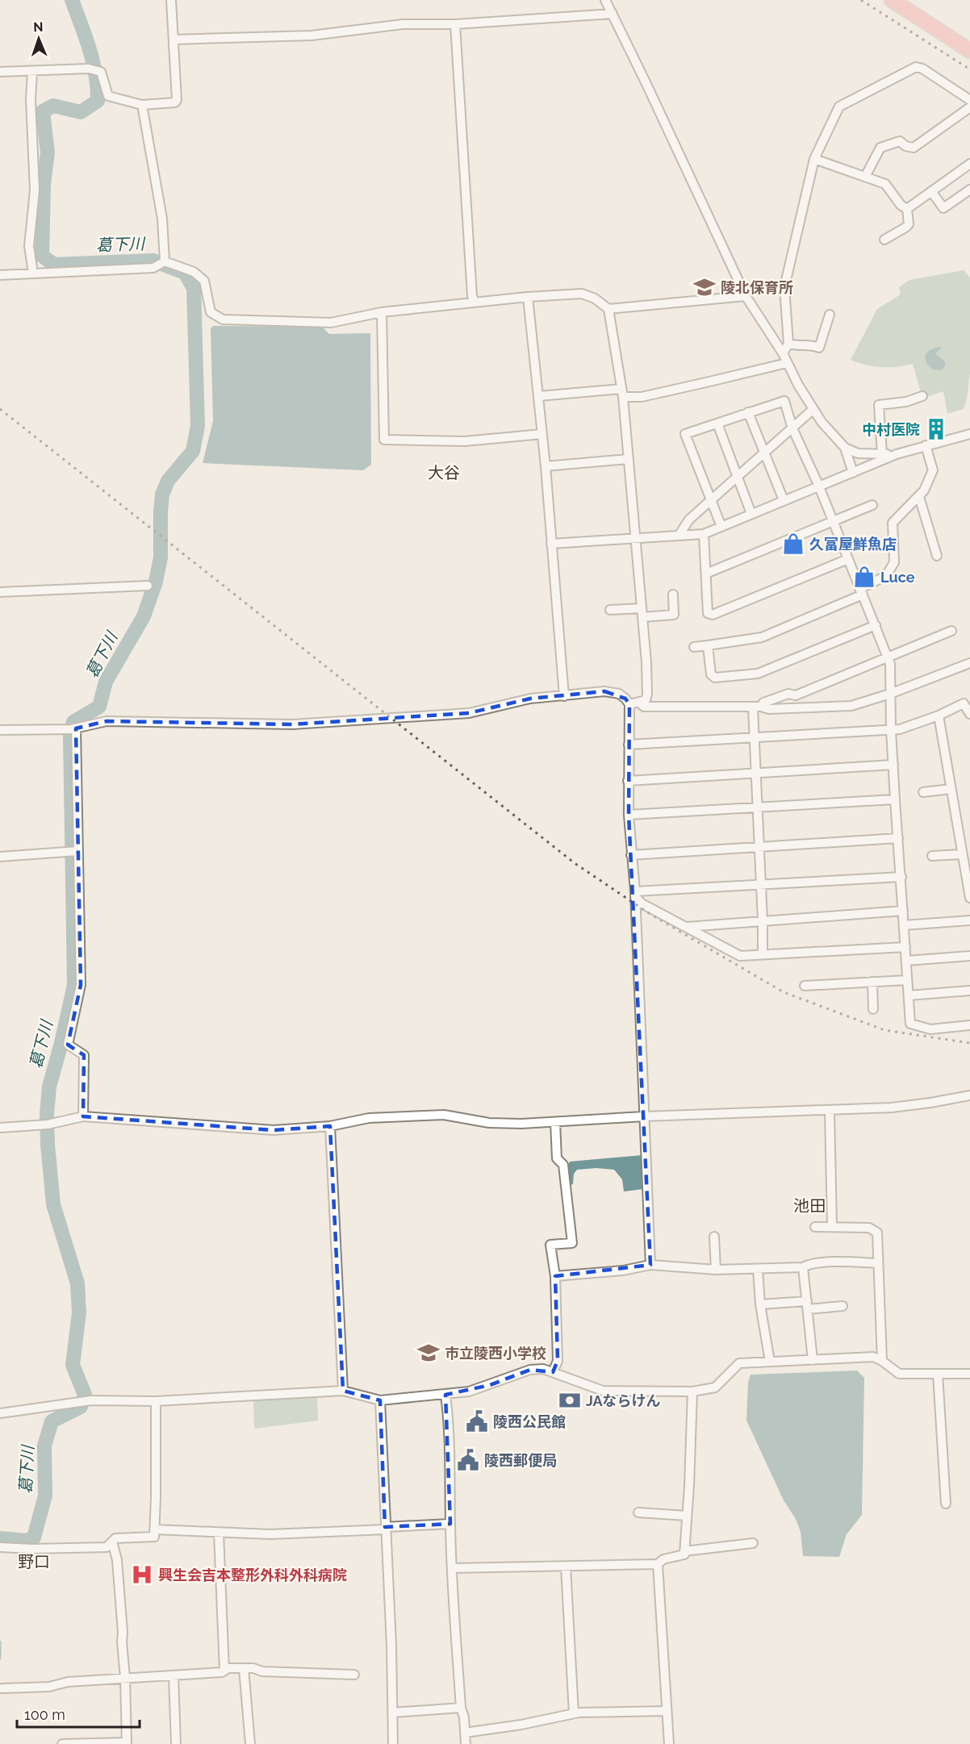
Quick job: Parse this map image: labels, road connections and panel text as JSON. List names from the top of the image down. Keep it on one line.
{"districts":["大谷","池田","野口"],"water":["葛下川"],"places":{"school or university":["陵北保育所","市立陵西小学校"],"building":["中村医院"],"shop":["久富屋鮮魚店","Luce"],"bank":["JAならけん"],"public building":["陵西公民館","陵西郵便局"],"hospital":["興生会吉本整形外科外科病院"]},"scale_bar":"100 m","north":"top"}
